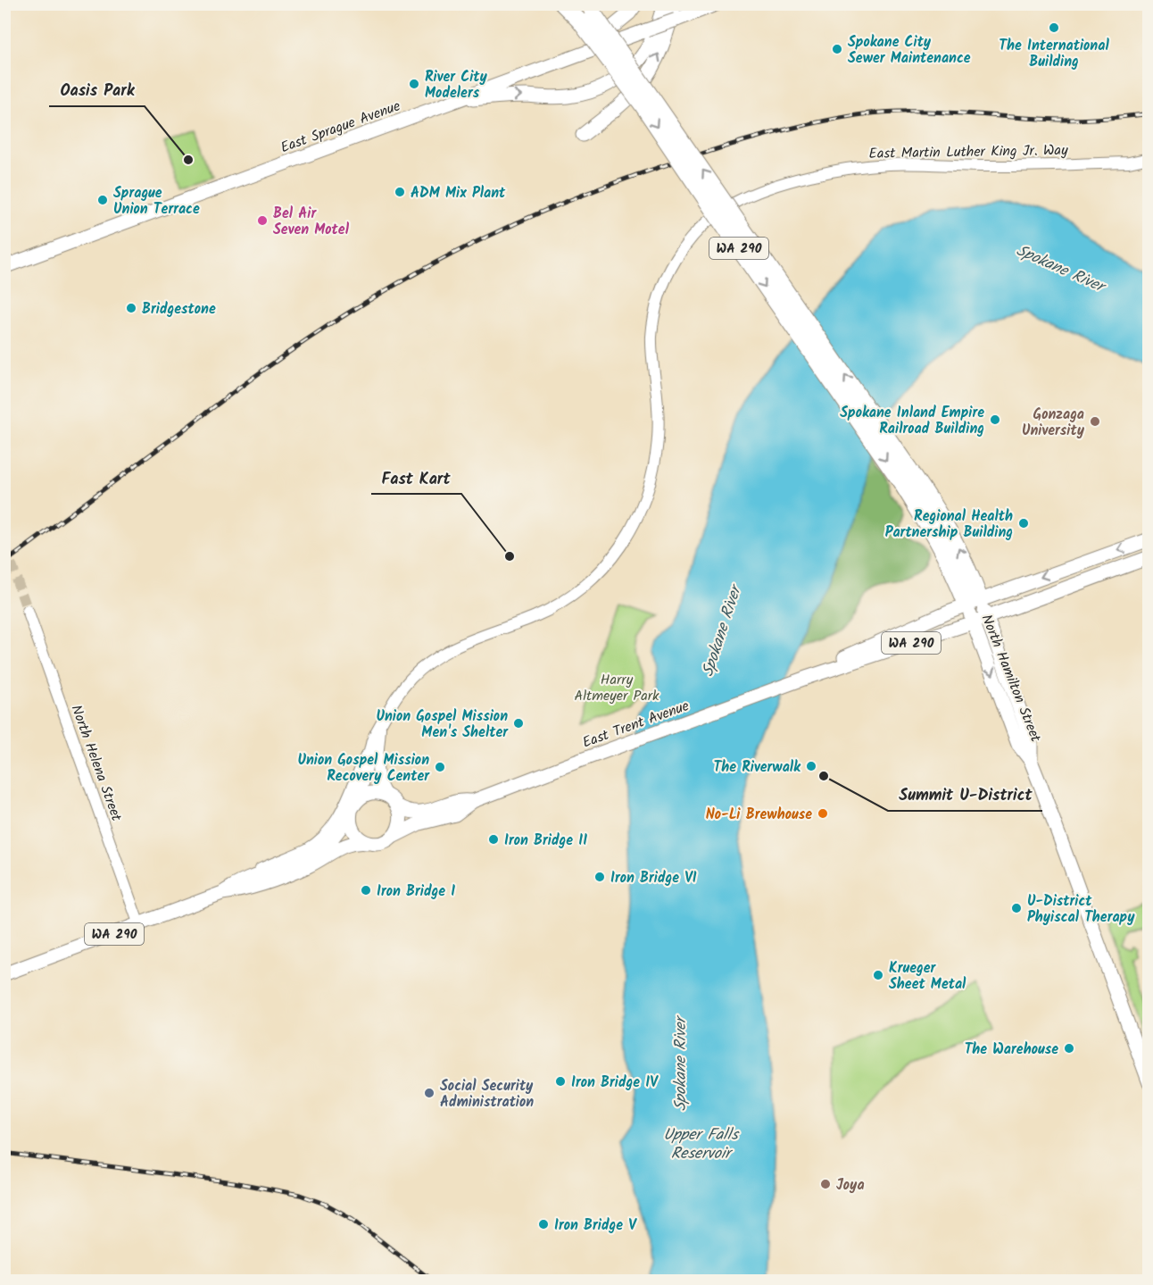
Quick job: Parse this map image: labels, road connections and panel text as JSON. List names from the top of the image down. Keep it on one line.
{"streets":{"highway":["WA 290"],"main road":["East Sprague Avenue","North Hamilton Street","East Trent Avenue"],"street":["East Martin Luther King Jr. Way","North Helena Street"]},"crossings":[["East Martin Luther King Jr. Way","WA 290"],["East Martin Luther King Jr. Way","East Trent Avenue"],["WA 290","North Hamilton Street"],["WA 290","East Trent Avenue"],["WA 290","North Helena Street"],["North Hamilton Street","East Trent Avenue"]],"water":["Spokane River","Upper Falls Reservoir"],"parks":["Harry Altmeyer Park"],"places":["The International Building","Spokane City Sewer Maintenance","River City Modelers","Oasis Park","ADM Mix Plant","Sprague Union Terrace","Bel Air Seven Motel","Bridgestone","Spokane Inland Empire Railroad Building","Gonzaga University","Regional Health Partnership Building","Fast Kart","Union Gospel Mission Men's Shelter","The Riverwalk","Union Gospel Mission Recovery Center","Summit U-District","No-Li Brewhouse","Iron Bridge II","Iron Bridge VI","Iron Bridge I","U-District Phyiscal Therapy","Krueger Sheet Metal","The Warehouse","Iron Bridge IV","Social Security Administration","Joya","Iron Bridge V"]}
